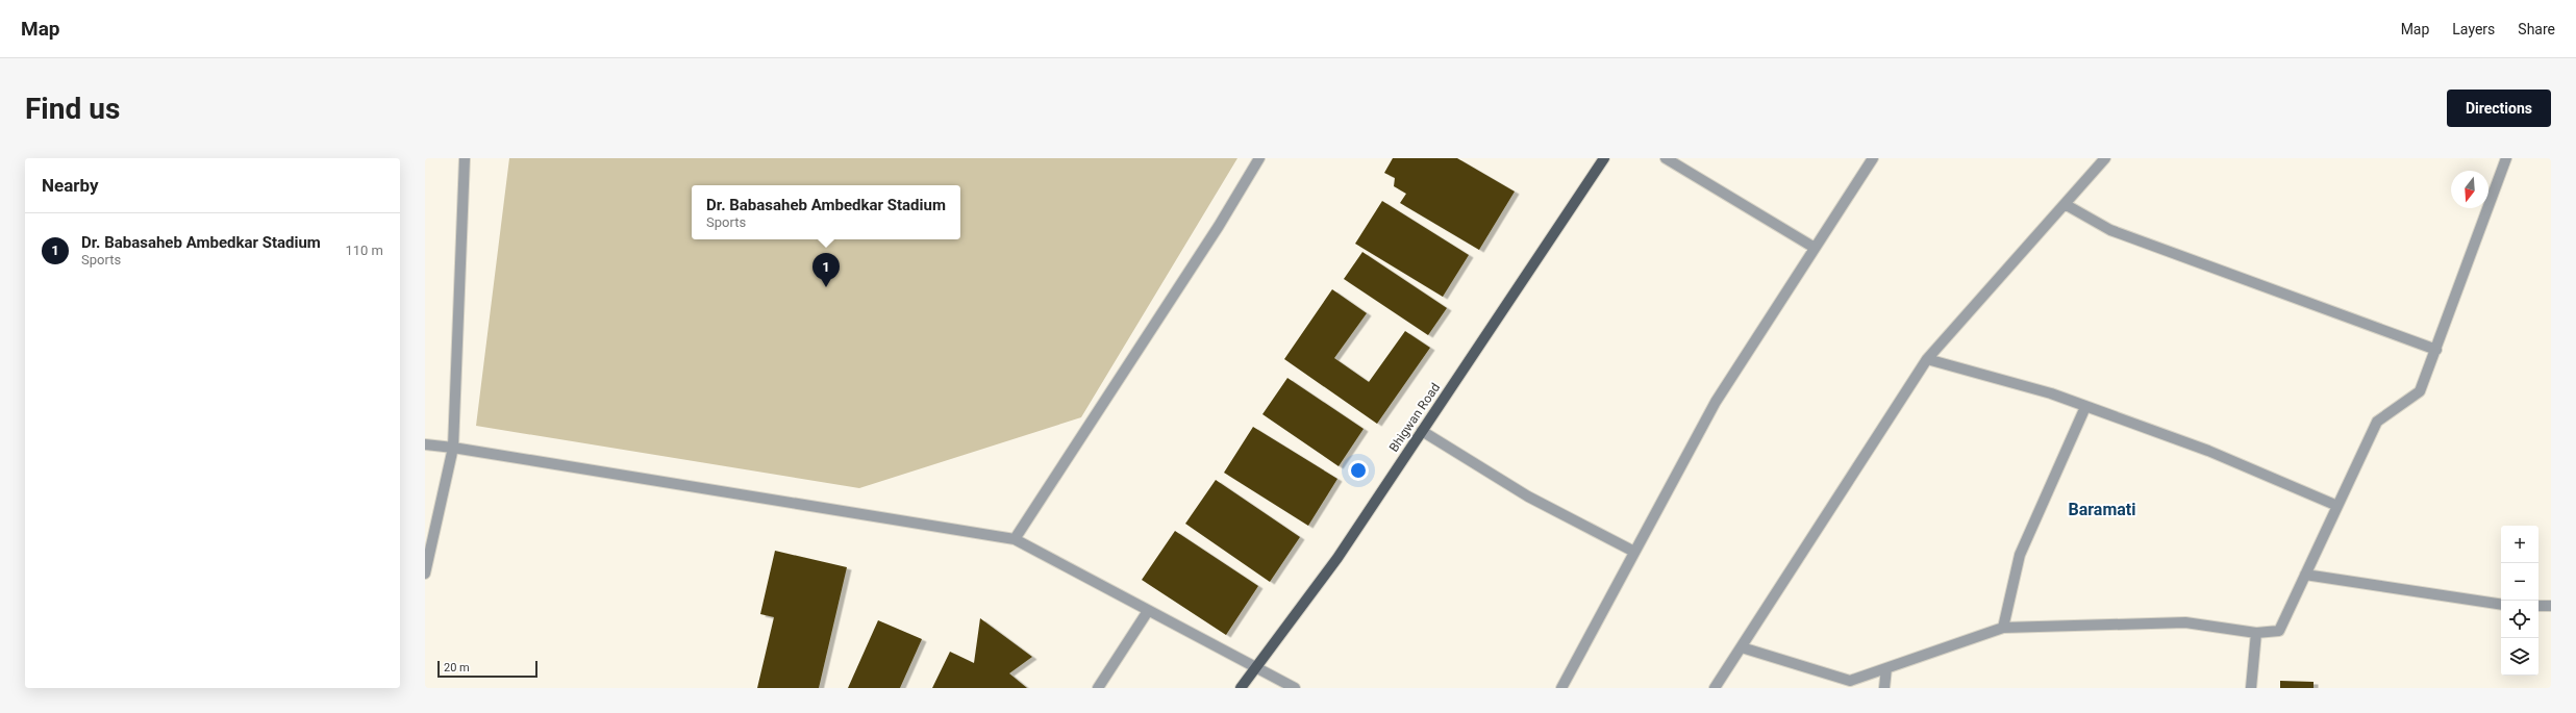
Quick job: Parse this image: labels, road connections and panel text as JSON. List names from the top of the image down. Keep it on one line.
{"streets":{"main road":["Bhigwan Road"]},"districts":["Baramati"],"scale_bar":"20 m","north":"bottom","page":{"header":"Map","nav":["Map","Layers","Share"],"buttons":"Directions","title":"Find us","heading":"Nearby","popup":["Dr. Babasaheb Ambedkar Stadium","Sports"],"list":[{"mark":"1","name":"Dr. Babasaheb Ambedkar Stadium","note":"Sports","value":"110 m"}],"pins":"1","map_buttons":["+","−"],"scale":"20 m"}}
